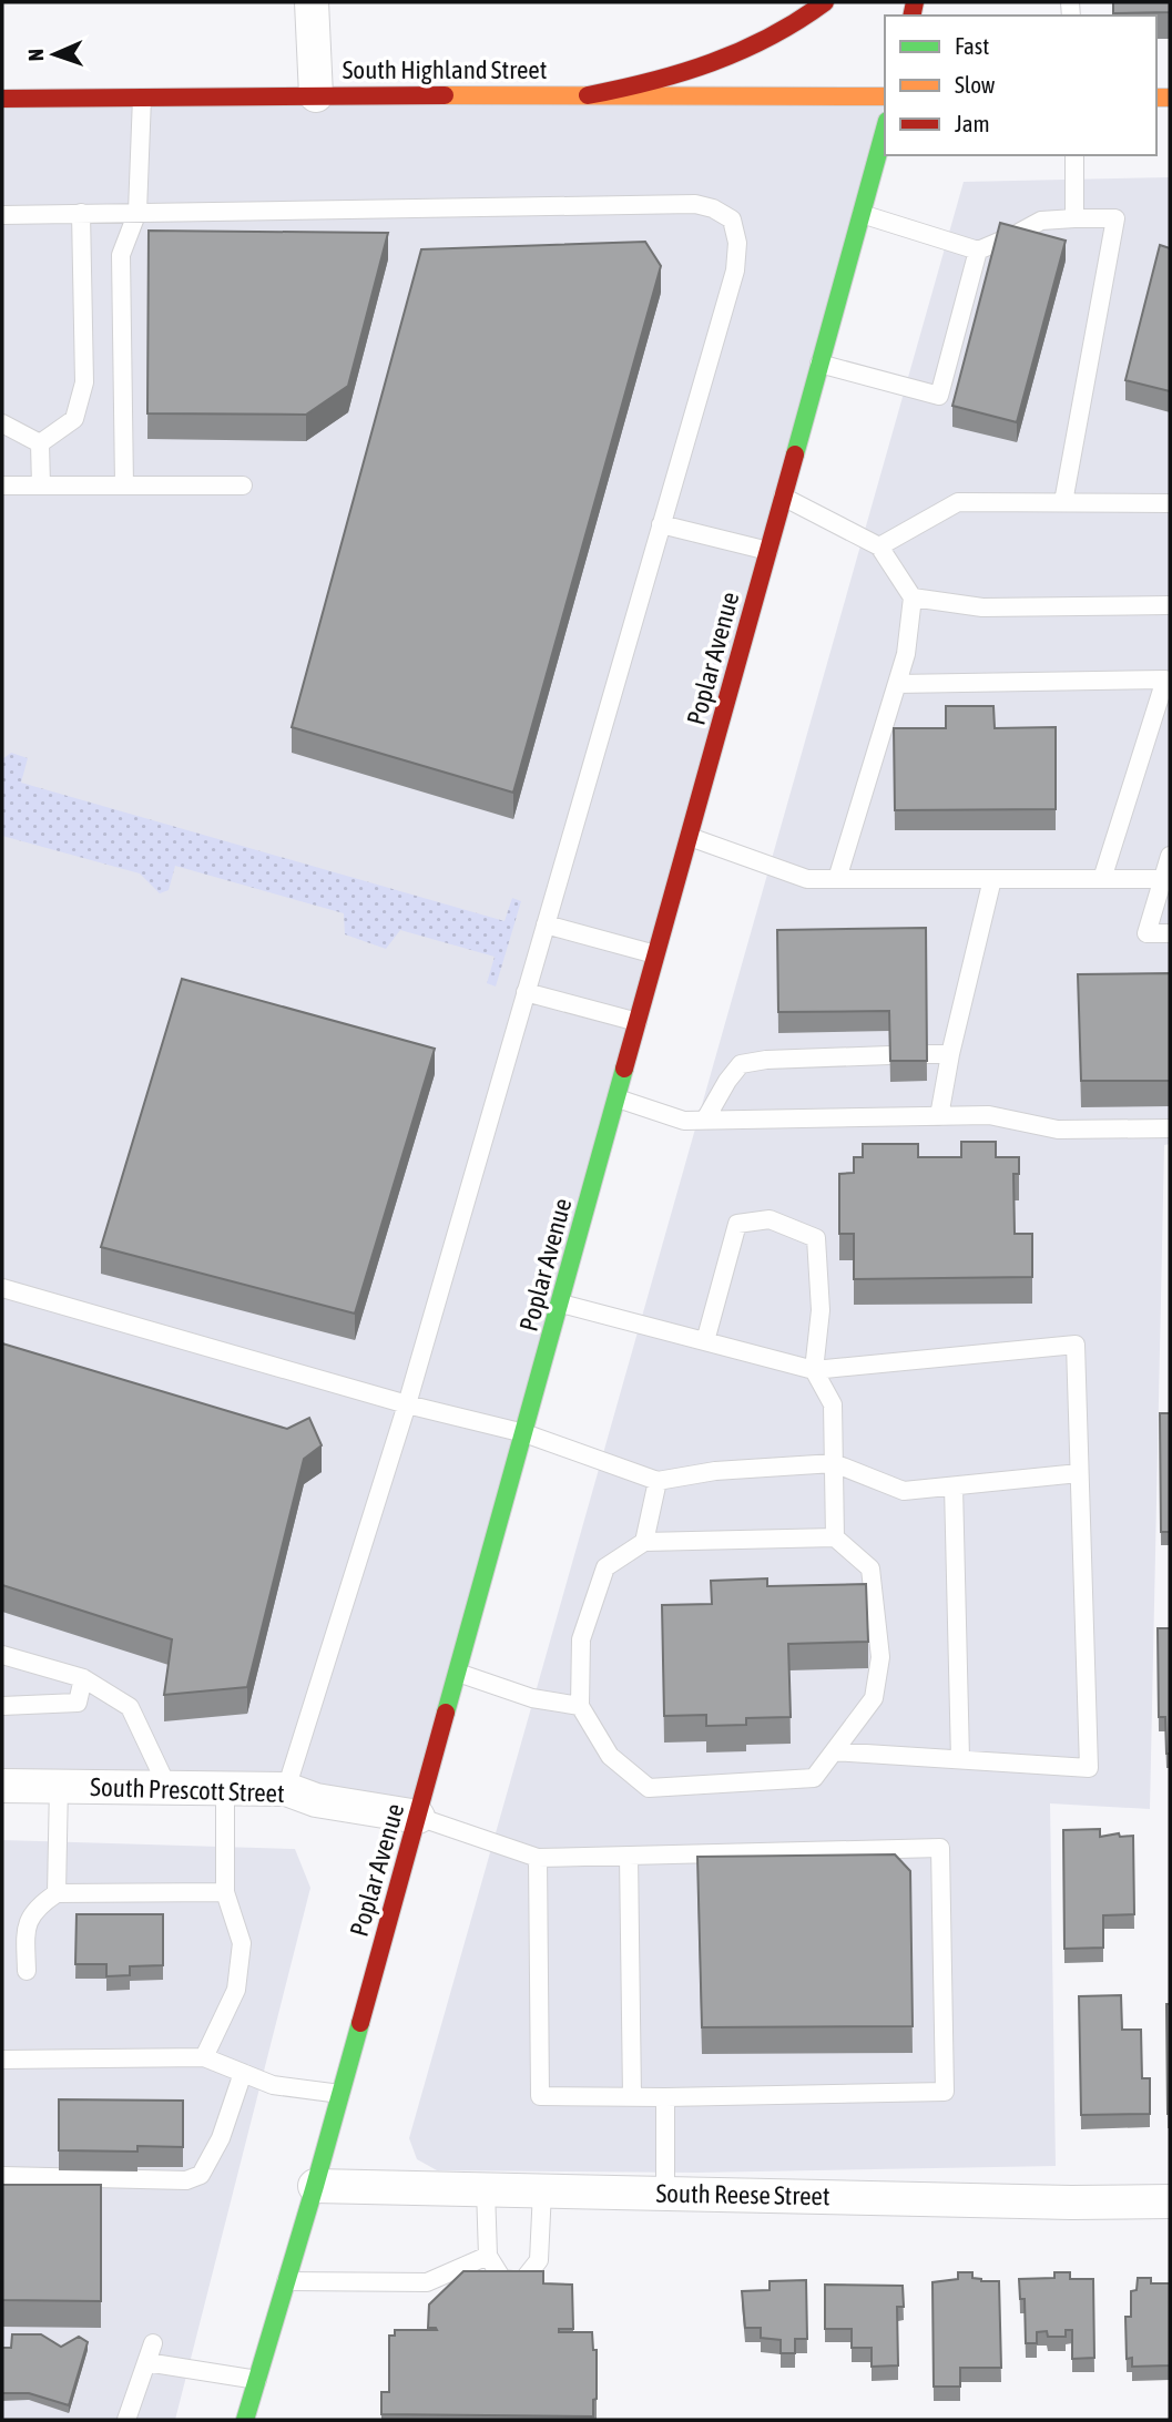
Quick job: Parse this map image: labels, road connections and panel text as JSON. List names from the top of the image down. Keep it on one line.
{"streets":{"main road":["South Highland Street","Poplar Avenue"],"street":["South Prescott Street","South Reese Street"]},"crossings":[["Poplar Avenue","South Prescott Street"],["Poplar Avenue","South Reese Street"]],"legend":["Fast","Slow","Jam"],"north":"left"}
